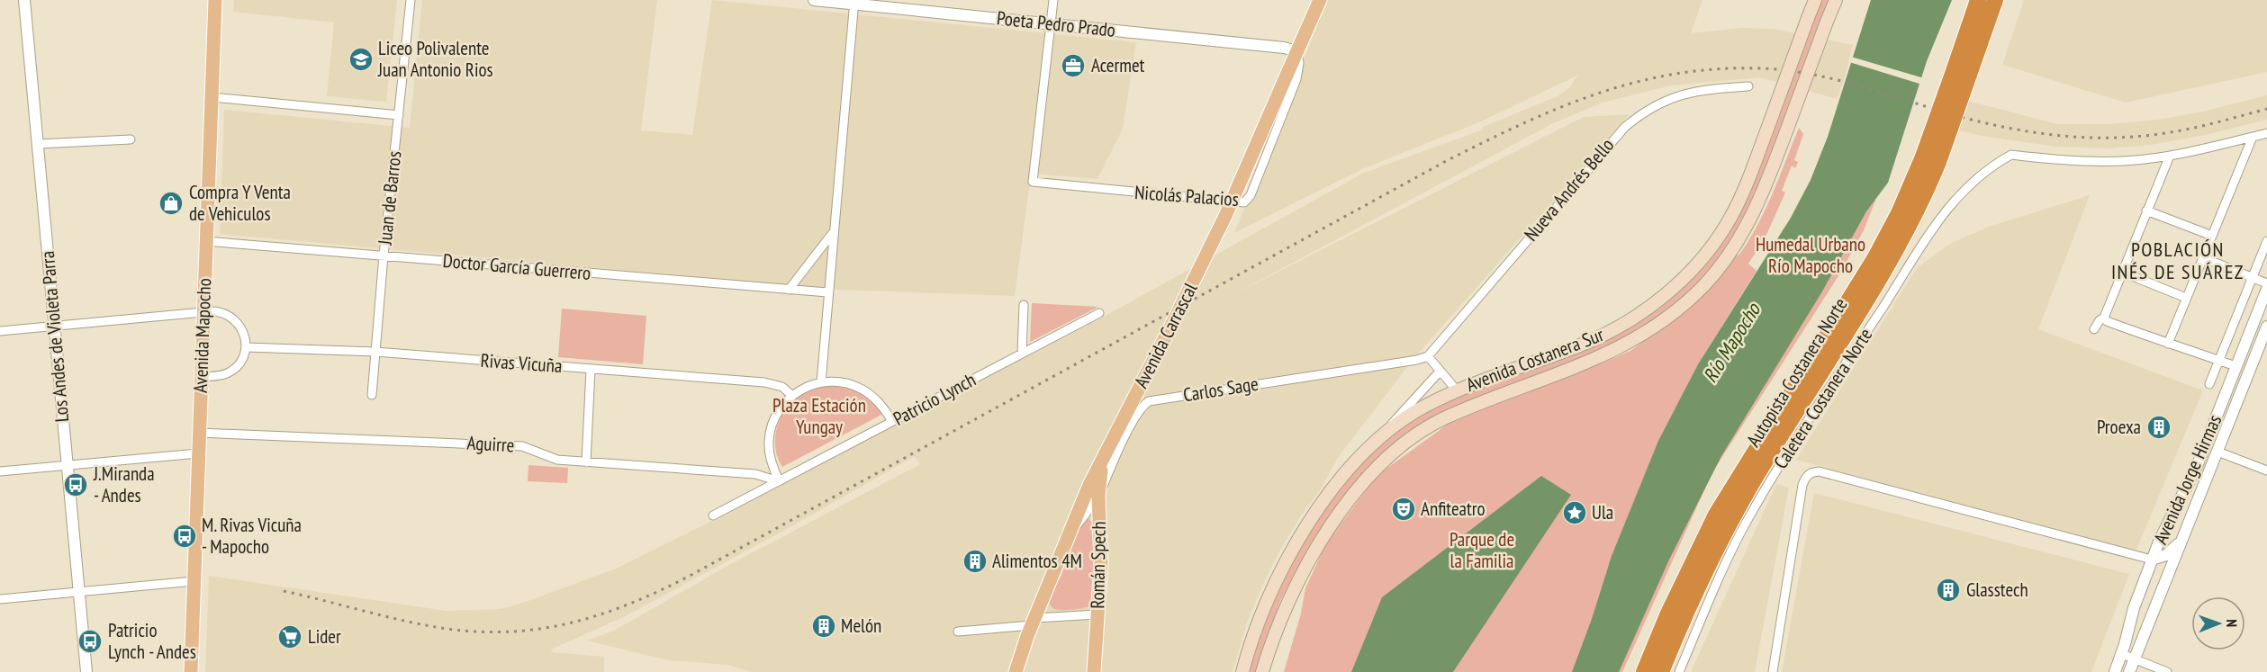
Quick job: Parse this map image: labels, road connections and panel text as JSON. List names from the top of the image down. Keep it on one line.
{"streets":{"highway":["Autopista Costanera Norte"],"main road":["Avenida Mapocho","Avenida Carrascal","Avenida Costanera Sur","Román Spech"],"street":["Poeta Pedro Prado","Nueva Andrés Bello","Nicolás Palacios","Juan de Barros","Doctor García Guerrero","Los Andes de Violeta Parra","Rivas Vicuña","Carlos Sage","Caletera Costanera Norte","Patricio Lynch","Aguirre","Avenida Jorge Hirmas"]},"crossings":[["Poeta Pedro Prado","Nicolás Palacios"],["Poeta Pedro Prado","Avenida Carrascal"],["Nueva Andrés Bello","Carlos Sage"],["Nicolás Palacios","Avenida Carrascal"],["Juan de Barros","Doctor García Guerrero"],["Juan de Barros","Rivas Vicuña"],["Doctor García Guerrero","Avenida Mapocho"],["Avenida Mapocho","Aguirre"],["Avenida Carrascal","Carlos Sage"],["Avenida Carrascal","Román Spech"],["Carlos Sage","Román Spech"],["Patricio Lynch","Aguirre"]],"districts":["POBLACIÓN INÉS DE SUÁREZ"],"water":["Río Mapocho"],"parks":["Humedal Urbano Río Mapocho","Plaza Estación Yungay","Parque de la Familia"],"places":{"school or university":["Liceo Polivalente Juan Antonio Rios"],"office":["Acermet"],"shop":["Compra Y Venta de Vehiculos"],"building":["Proexa","Alimentos 4M","Glasstech","Melón"],"bus stop":["J.Miranda - Andes","M. Rivas Vicuña - Mapocho","Patricio Lynch - Andes"],"theatre":["Anfiteatro"],"place":["Ula"],"supermarket":["Lider"]},"north":"right"}
